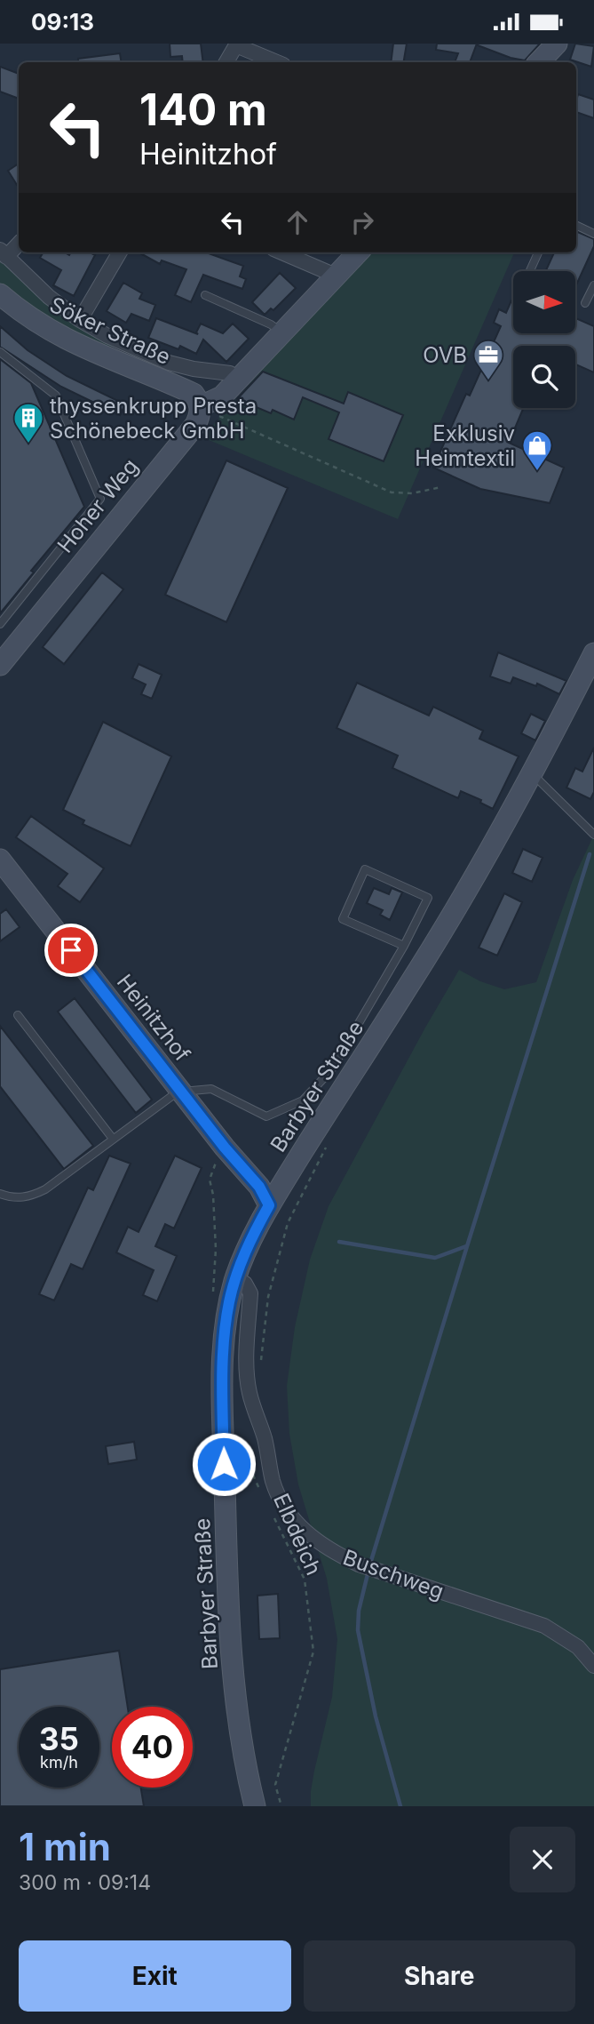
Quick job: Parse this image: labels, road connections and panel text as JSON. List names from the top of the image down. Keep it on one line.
{"streets":{"street":["Söker Straße","Hoher Weg","Heinitzhof","Barbyer Straße","Buschweg"],"path":["Elbdeich"]},"crossings":[["Söker Straße","Hoher Weg"],["Heinitzhof","Barbyer Straße"],["Barbyer Straße","Buschweg"]],"places":{"office":["OVB"],"building":["thyssenkrupp Presta Schönebeck GmbH"],"shop":["Exklusiv Heimtextil"]},"north":"right","page":{"status":"09:13","turn":["140 m","Heinitzhof"],"speed":"35 km/h","limit":"40","heading":["1 min","300 m · 09:14"],"buttons":["Exit","Share"]}}
